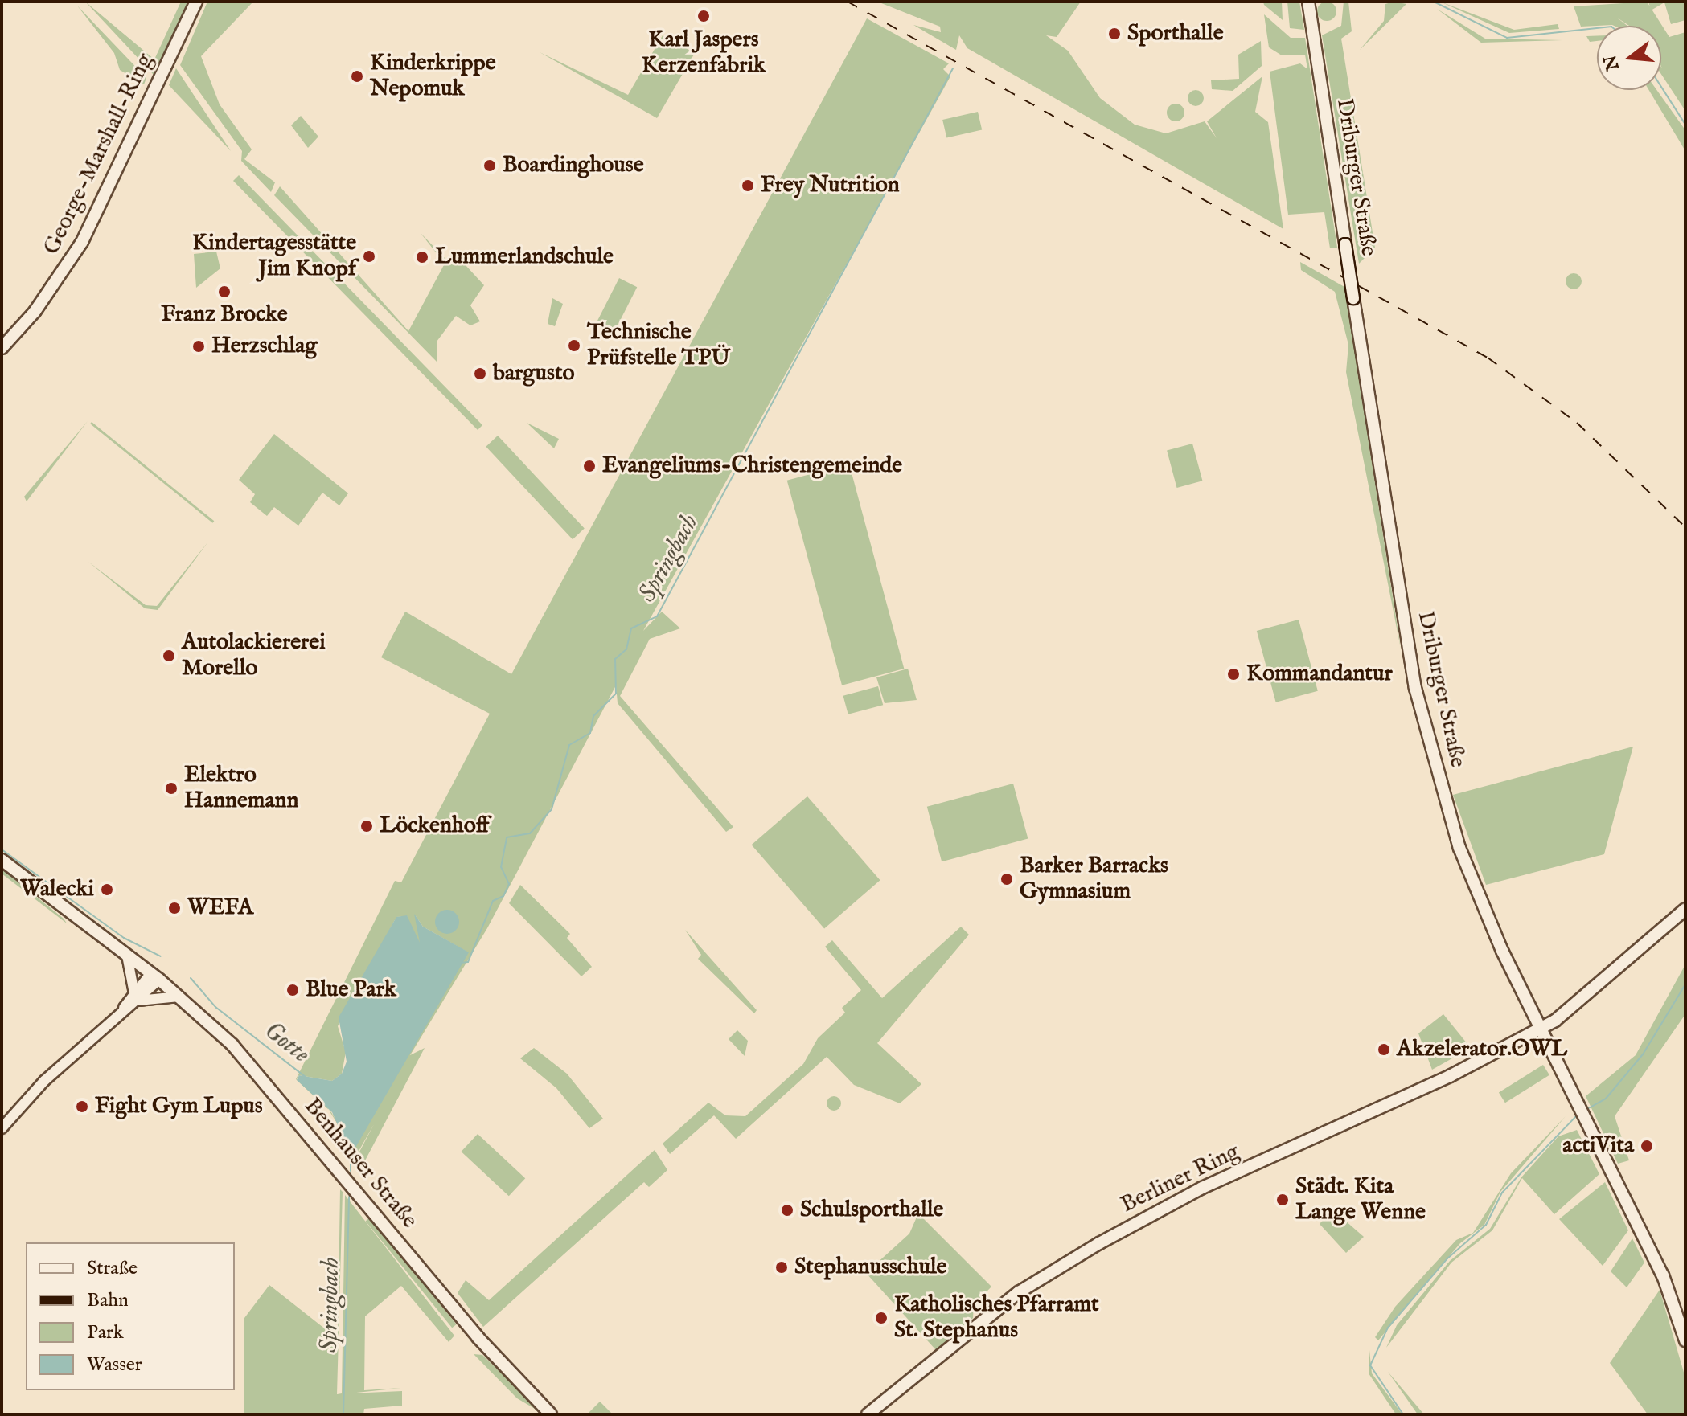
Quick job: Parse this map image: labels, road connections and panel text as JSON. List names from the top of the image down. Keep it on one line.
{"streets":{"main road":["George-Marshall-Ring","Driburger Straße","Benhauser Straße","Berliner Ring"]},"crossings":[["Driburger Straße","Berliner Ring"]],"water":["Springbach","Gotte"],"places":["Karl Jaspers Kerzenfabrik","Sporthalle","Kinderkrippe Nepomuk","Boardinghouse","Frey Nutrition","Kindertagesstätte Jim Knopf","Lummerlandschule","Franz Brocke","Technische Prüfstelle TPÜ","Herzschlag","bargusto","Evangeliums-Christengemeinde","Autolackiererei Morello","Kommandantur","Elektro Hannemann","Löckenhoff","Barker Barracks Gymnasium","Walecki","WEFA","Blue Park","Akzelerator.OWL","Fight Gym Lupus","actiVita","Städt. Kita Lange Wenne","Schulsporthalle","Stephanusschule","Katholisches Pfarramt St. Stephanus"],"legend":["Straße","Bahn","Park","Wasser"],"north":"left"}
